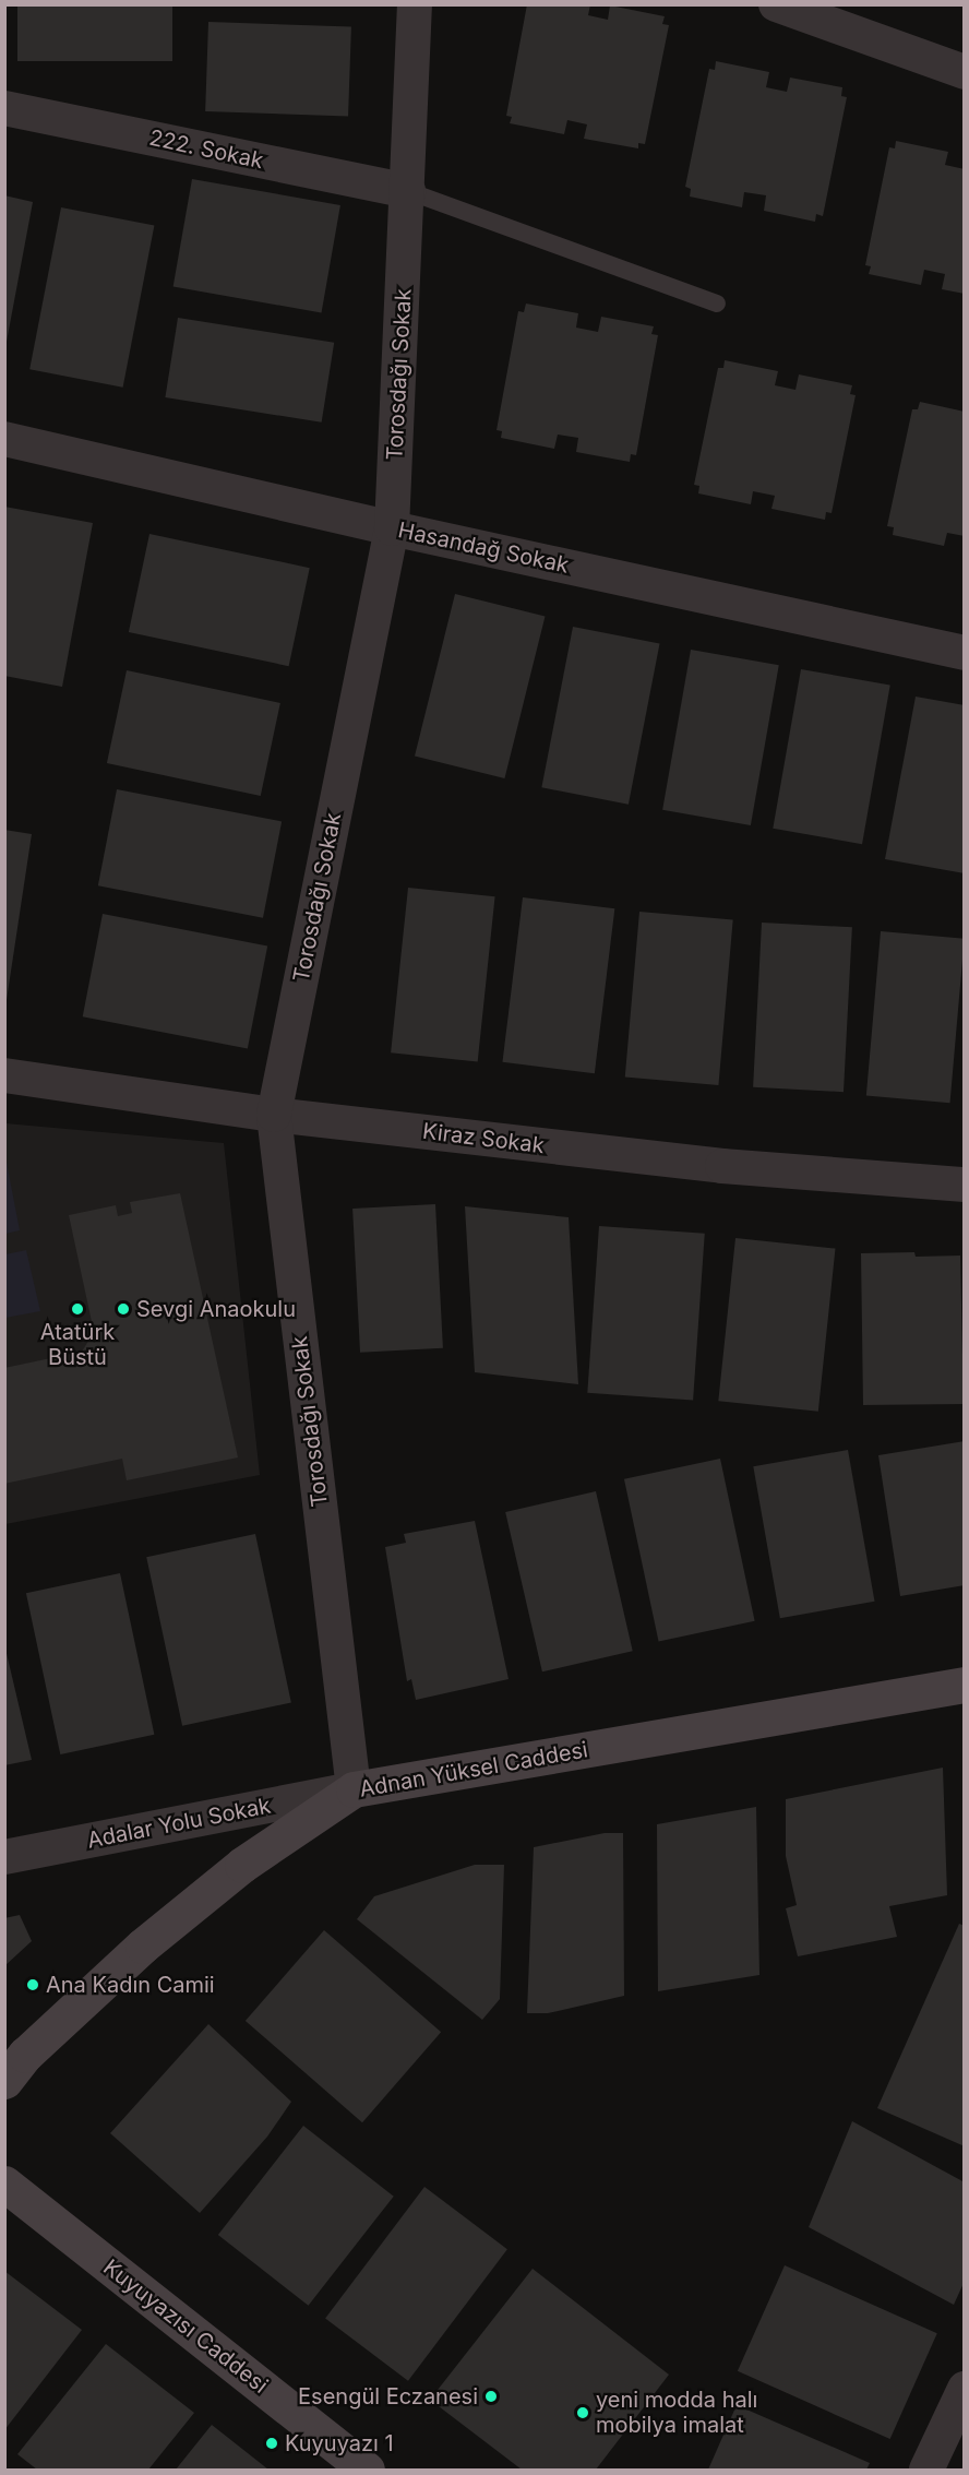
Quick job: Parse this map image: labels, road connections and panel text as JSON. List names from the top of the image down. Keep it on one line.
{"streets":{"street":["222. Sokak","Torosdağı Sokak","Hasandağ Sokak","Kiraz Sokak","Adnan Yüksel Caddesi","Adalar Yolu Sokak","Kuyuyazısı Caddesi"]},"crossings":[["222. Sokak","Torosdağı Sokak"],["Torosdağı Sokak","Hasandağ Sokak"],["Torosdağı Sokak","Kiraz Sokak"],["Torosdağı Sokak","Adnan Yüksel Caddesi"],["Torosdağı Sokak","Adalar Yolu Sokak"],["Adnan Yüksel Caddesi","Adalar Yolu Sokak"]],"places":["Atatürk Büstü","Sevgi Anaokulu","Ana Kadın Camii","Esengül Eczanesi","yeni modda halı mobilya imalat","Kuyuyazı 1"]}
